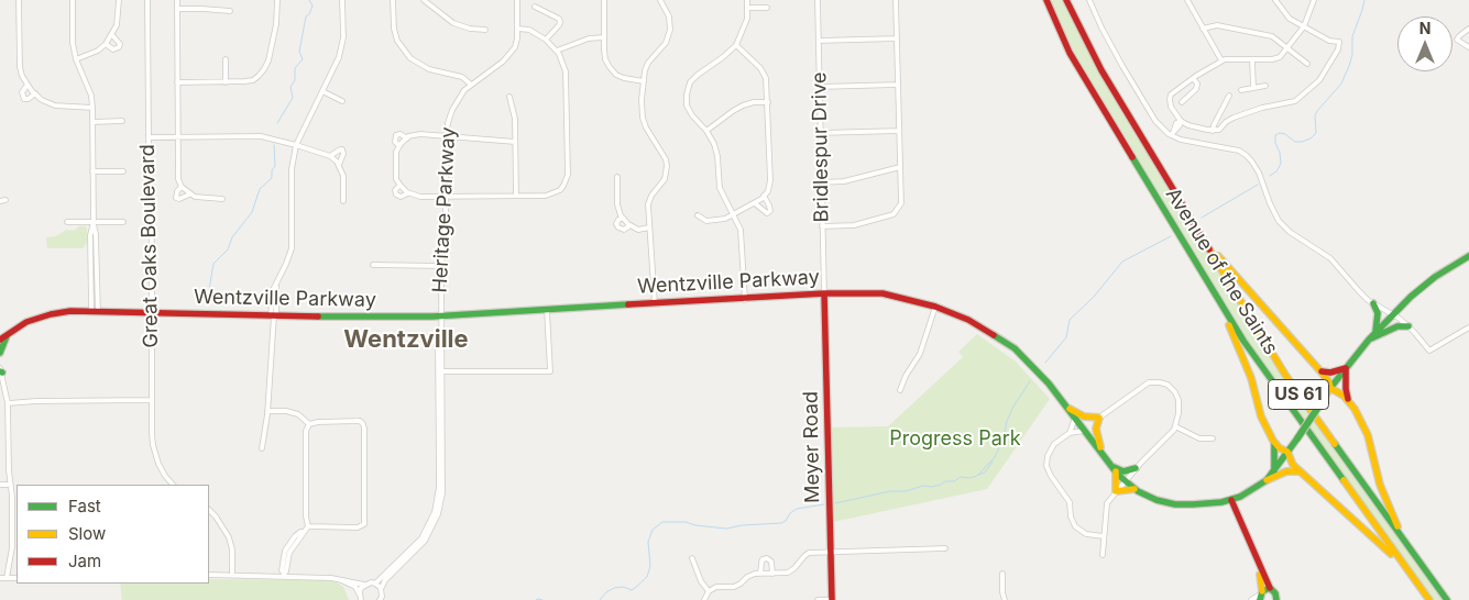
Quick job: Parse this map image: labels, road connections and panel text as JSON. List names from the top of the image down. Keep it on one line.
{"streets":{"main road":["Avenue of the Saints","Wentzville Parkway","US 61","Meyer Road"],"street":["Bridlespur Drive","Heritage Parkway","Great Oaks Boulevard"]},"crossings":[["Bridlespur Drive","Wentzville Parkway"],["Bridlespur Drive","Meyer Road"],["Heritage Parkway","Wentzville Parkway"],["Great Oaks Boulevard","Wentzville Parkway"],["Wentzville Parkway","Meyer Road"]],"districts":["Wentzville"],"parks":["Progress Park"],"legend":["Fast","Slow","Jam"],"north":"top"}
